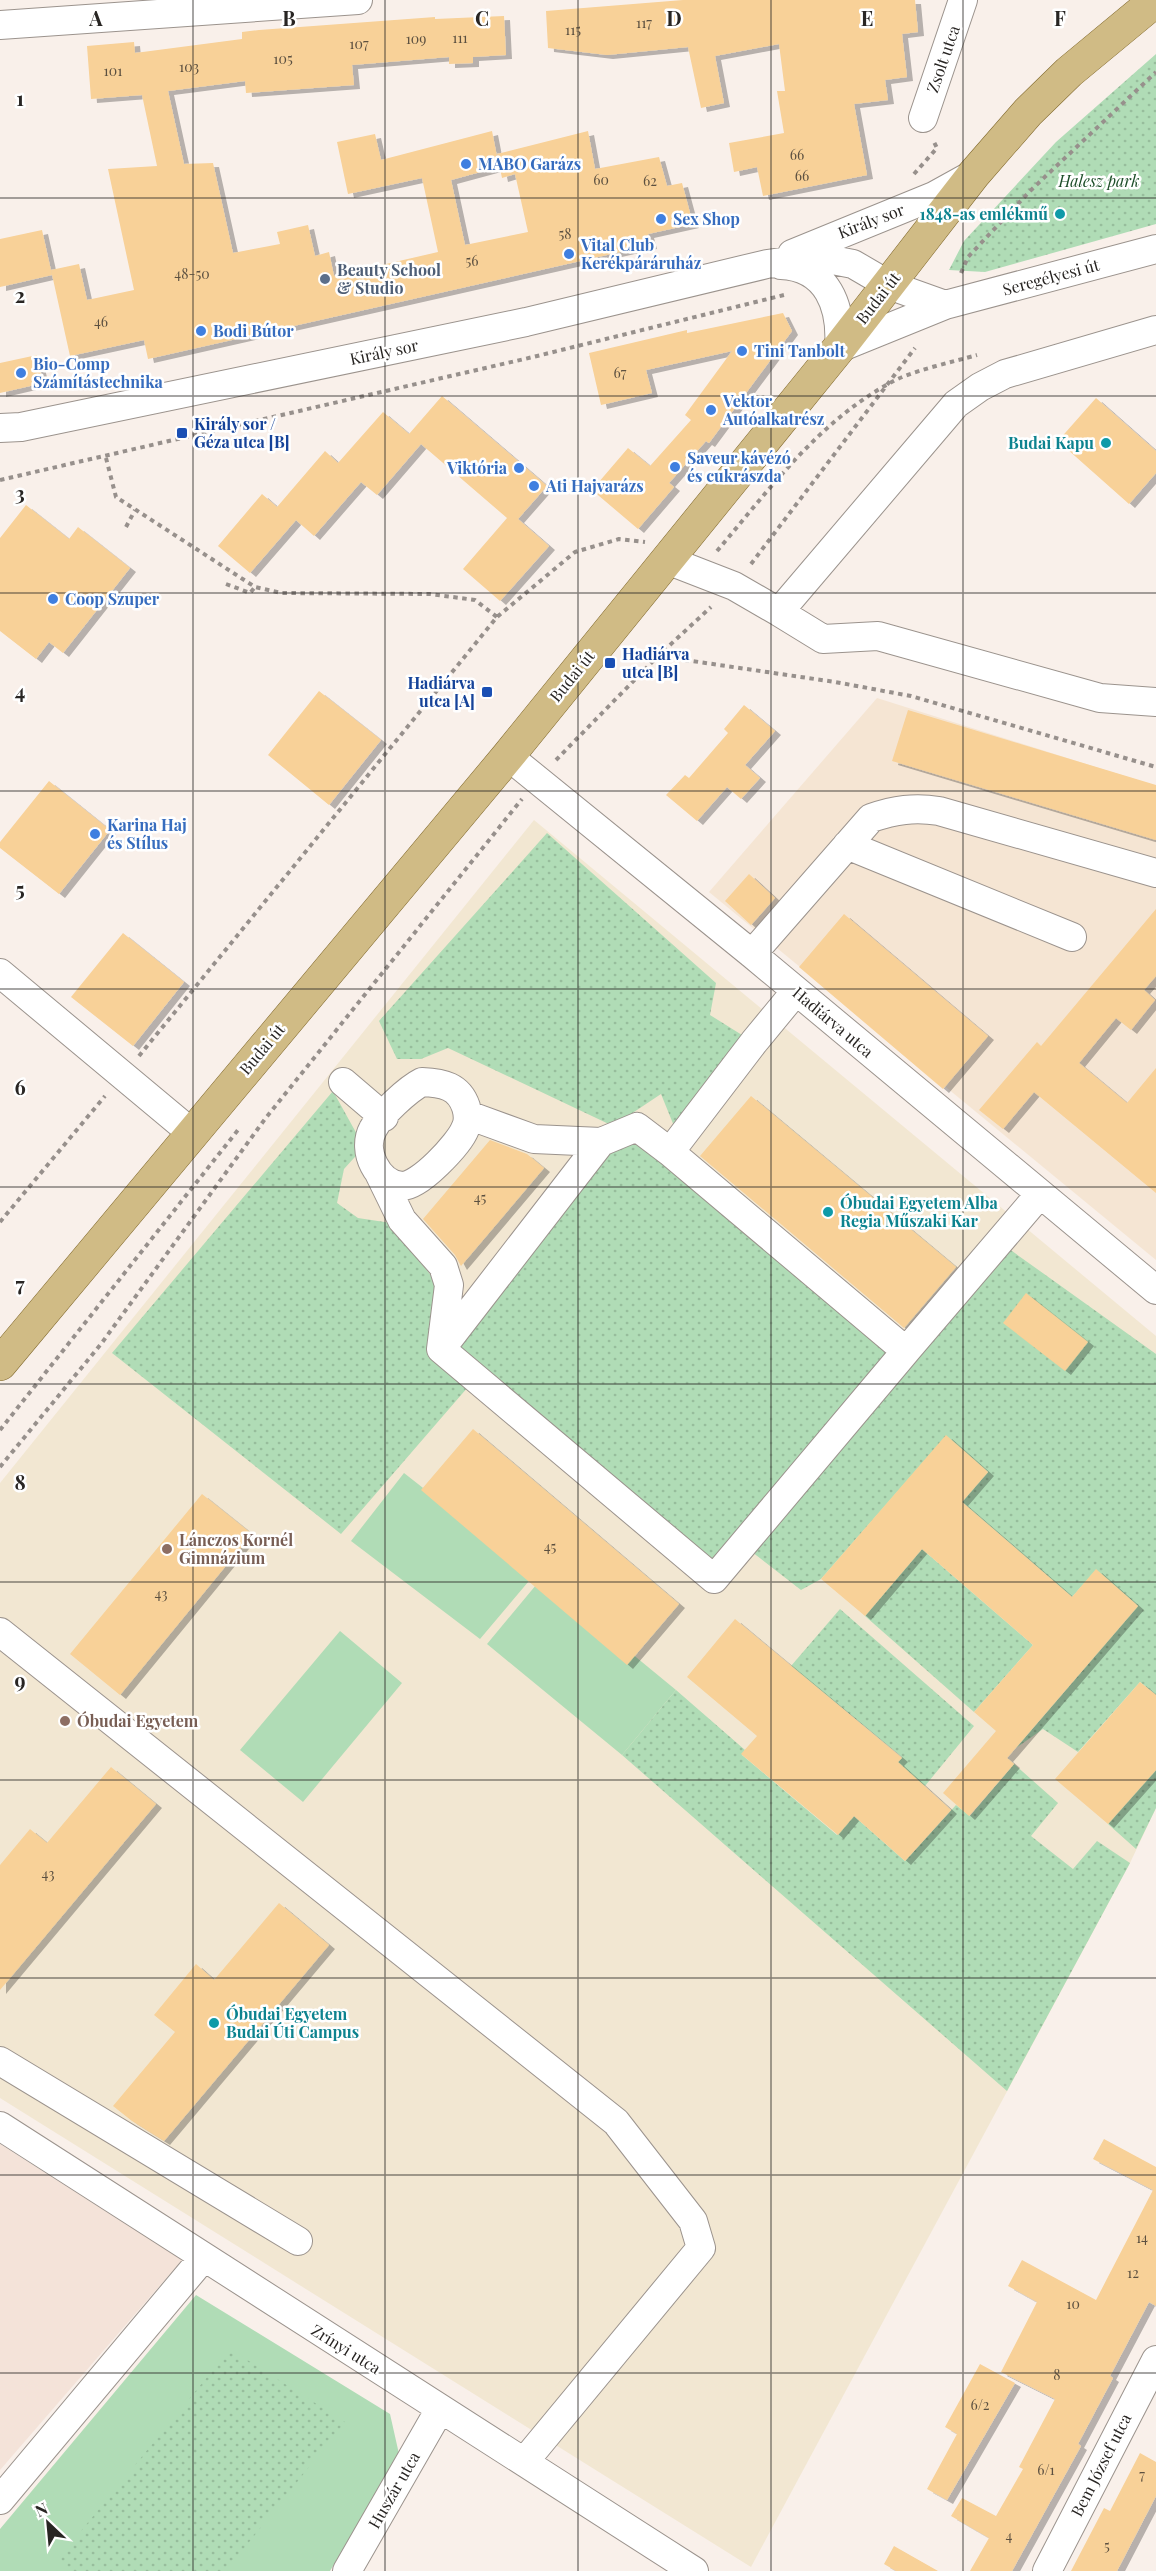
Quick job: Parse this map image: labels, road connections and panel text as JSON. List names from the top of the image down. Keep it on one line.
{"streets":{"main road":["Budai út"],"street":["Zsolt utca","Király sor","Seregélyesi út","Hadiárva utca","Zrínyi utca","Bem József utca","Huszár utca"]},"crossings":[["Király sor","Seregélyesi út"],["Király sor","Budai út"],["Seregélyesi út","Budai út"],["Budai út","Hadiárva utca"],["Zrínyi utca","Huszár utca"]],"parks":["Halesz park"],"places":{"other":["MABO Garázs","1848-as emlékmű","Sex Shop","Vital Club Kerékpáráruház","Beauty School & Studio","Bodi Bútor","Tini Tanbolt","Bio-Comp Számítástechnika","Vektor Autóalkatrész","Budai Kapu","Saveur kávézó és cukrászda","Viktória","Ati Hajvarázs","Coop Szuper","Karina Haj és Stílus","Óbudai Egyetem Alba Regia Műszaki Kar","Lánczos Kornél Gimnázium","Óbudai Egyetem","Óbudai Egyetem Budai Úti Campus"],"transit":["Király sor / Géza utca [B]","Hadiárva utca [B]","Hadiárva utca [A]"]},"house_numbers":["117","115","111","109","107","105","103","101","66","66","60","62","58","56","48-50","46","67","45","45","43","43","14","12","10","8","6/2","6/1","7","4","5"],"north":"top left","grid":{"columns":["A","B","C","D","E","F"],"rows":["1","2","3","4","5","6","7","8","9"]}}
